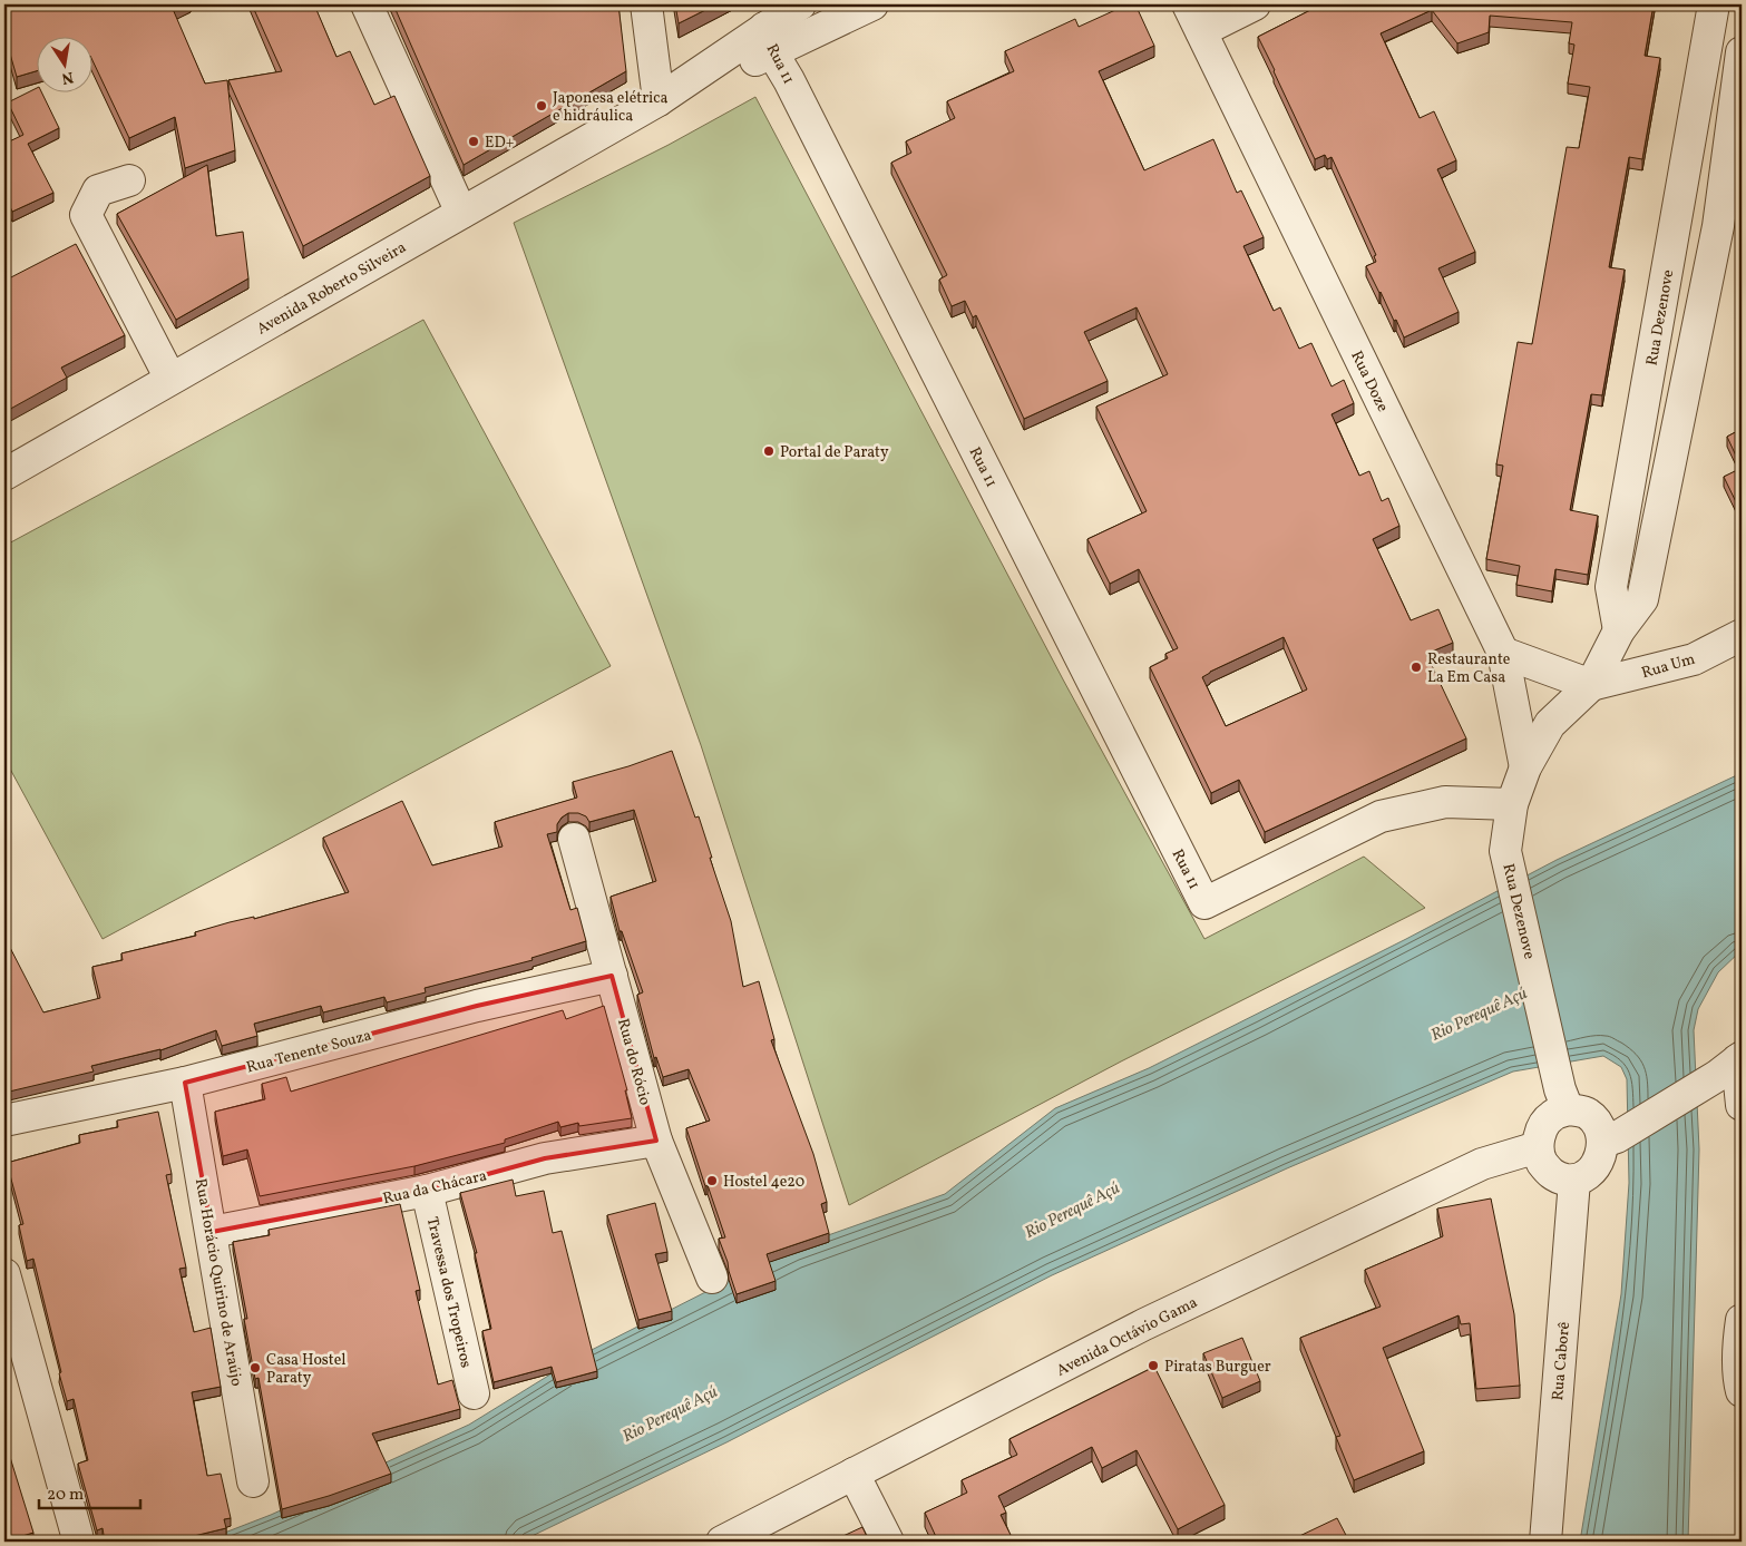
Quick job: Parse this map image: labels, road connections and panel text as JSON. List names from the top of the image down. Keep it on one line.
{"streets":{"street":["Rua 11","Avenida Roberto Silveira","Rua Dezenove","Rua Doze","Rua Um","Rua Tenente Souza","Rua do Rócio","Rua da Chácara","Rua Horácio Quirino de Araújo","Travessa dos Tropeiros","Avenida Octávio Gama","Rua Caborê"]},"crossings":[["Rua 11","Avenida Roberto Silveira"],["Rua 11","Rua Dezenove"],["Rua Dezenove","Rua Doze"],["Rua Dezenove","Rua Um"],["Rua Dezenove","Avenida Octávio Gama"],["Rua Dezenove","Rua Caborê"],["Rua Tenente Souza","Rua do Rócio"],["Rua Tenente Souza","Rua Horácio Quirino de Araújo"],["Rua do Rócio","Rua da Chácara"],["Rua da Chácara","Rua Horácio Quirino de Araújo"],["Rua da Chácara","Travessa dos Tropeiros"],["Avenida Octávio Gama","Rua Caborê"]],"water":["Rio Perequê Açú"],"places":["Japonesa elétrica e hidráulica","ED+","Portal de Paraty","Restaurante La Em Casa","Hostel 4e20","Piratas Burguer","Casa Hostel Paraty"],"scale_bar":"20 m","north":"bottom"}
